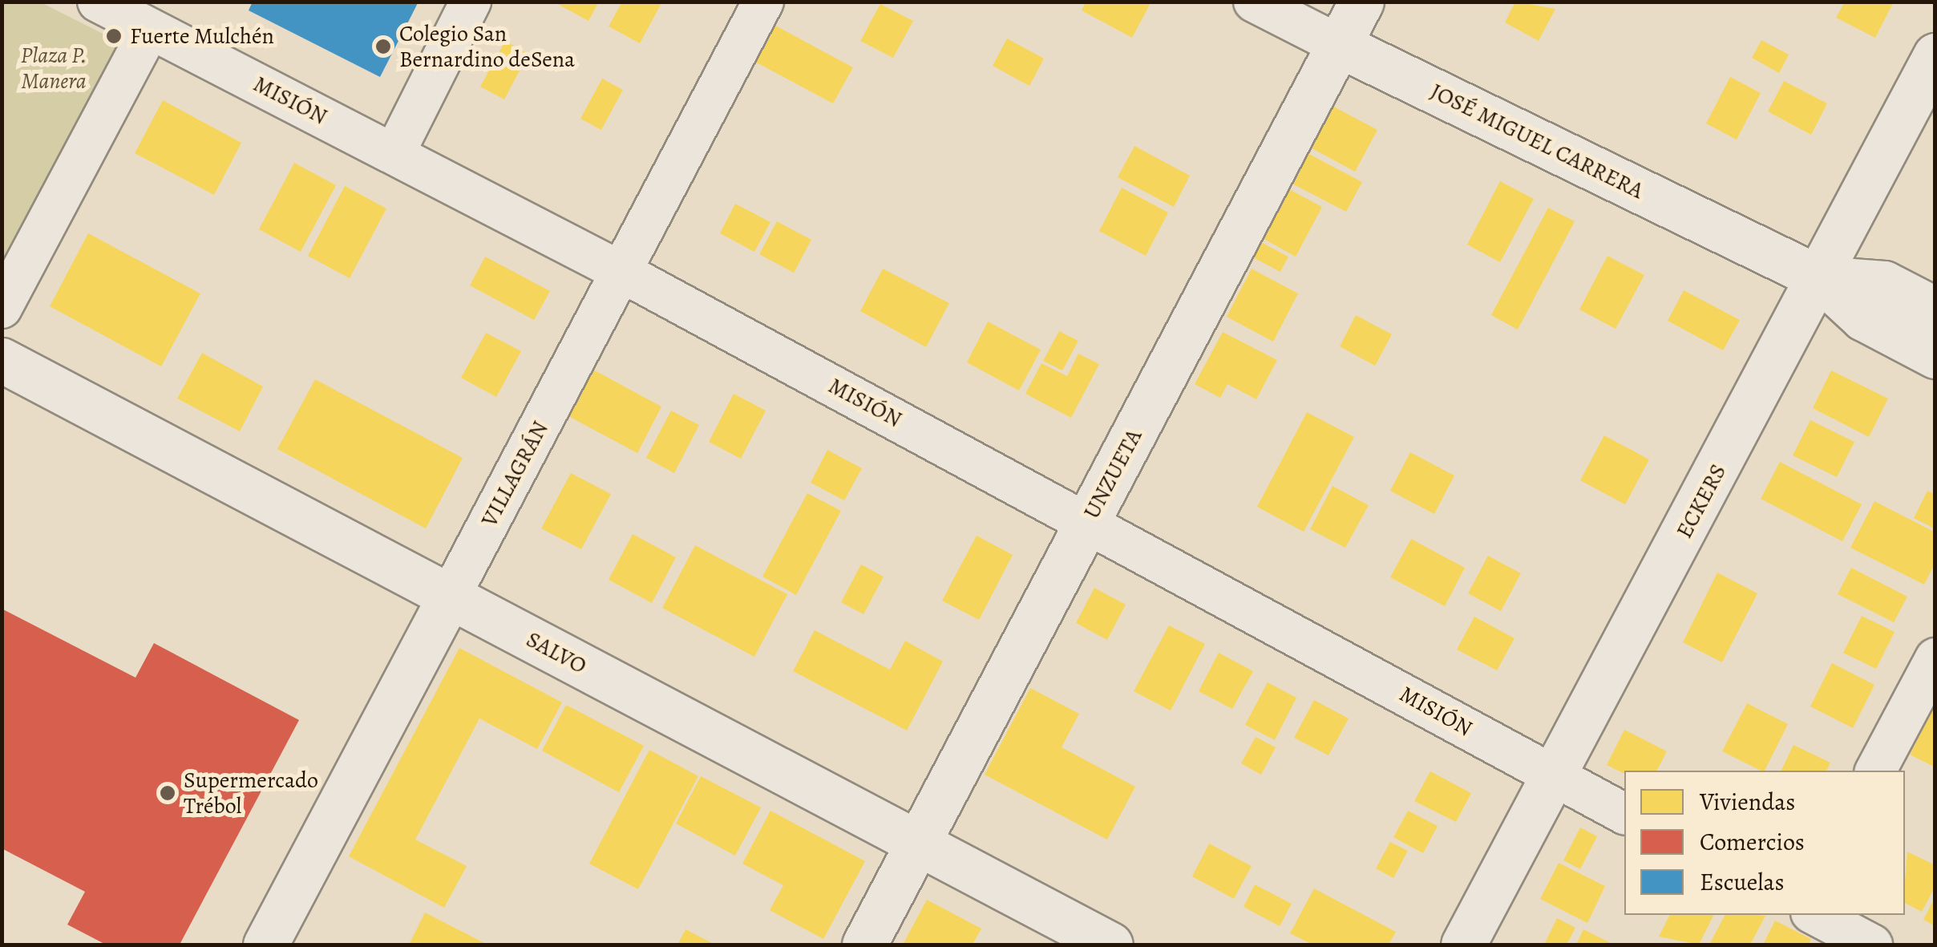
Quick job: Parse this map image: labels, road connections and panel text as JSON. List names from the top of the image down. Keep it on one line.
{"streets":{"street":["MISIÓN","JOSÉ MIGUEL CARRERA","VILLAGRÁN","UNZUETA","ECKERS","SALVO"]},"crossings":[["MISIÓN","VILLAGRÁN"],["MISIÓN","UNZUETA"],["MISIÓN","ECKERS"],["JOSÉ MIGUEL CARRERA","UNZUETA"],["JOSÉ MIGUEL CARRERA","ECKERS"],["VILLAGRÁN","SALVO"],["UNZUETA","SALVO"]],"parks":["Plaza P. Manera"],"places":["Fuerte Mulchén","Colegio San Bernardino deSena","Supermercado Trébol"],"legend":["Viviendas","Comercios","Escuelas"]}
